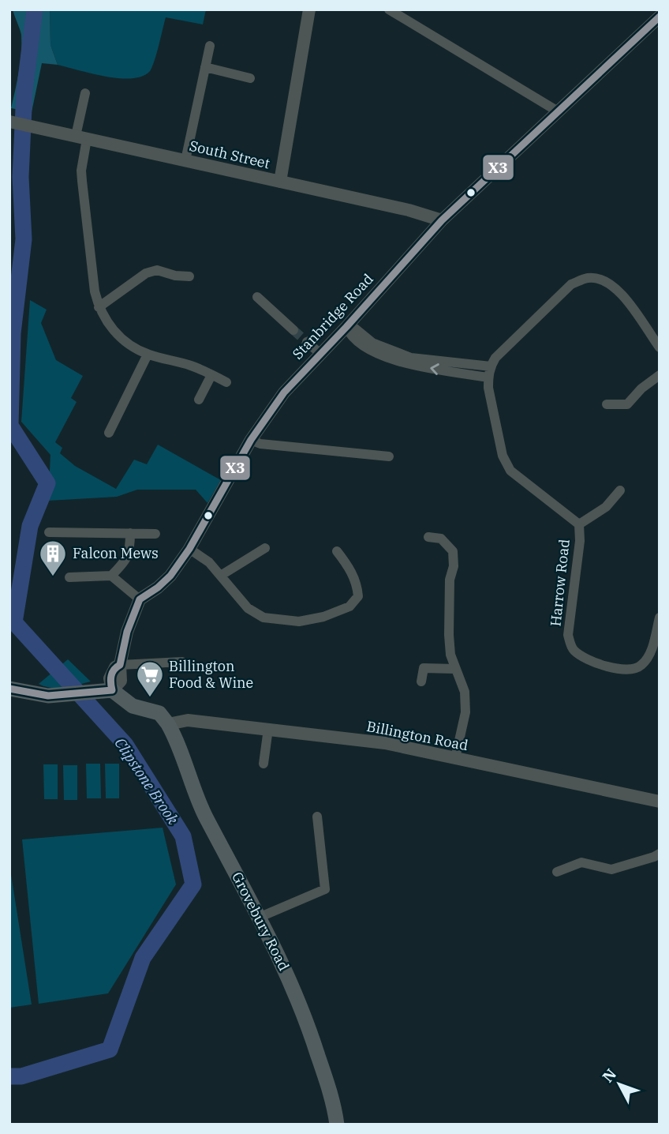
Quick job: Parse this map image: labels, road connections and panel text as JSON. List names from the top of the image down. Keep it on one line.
{"streets":{"main road":["Grovebury Road"],"street":["South Street","Stanbridge Road","Harrow Road","Billington Road"]},"crossings":[["South Street","Stanbridge Road"],["Billington Road","Grovebury Road"]],"water":["Clipstone Brook"],"places":{"building":["Falcon Mews"],"supermarket":["Billington Food & Wine"]},"lines":["transit line X3"],"north":"top left"}
